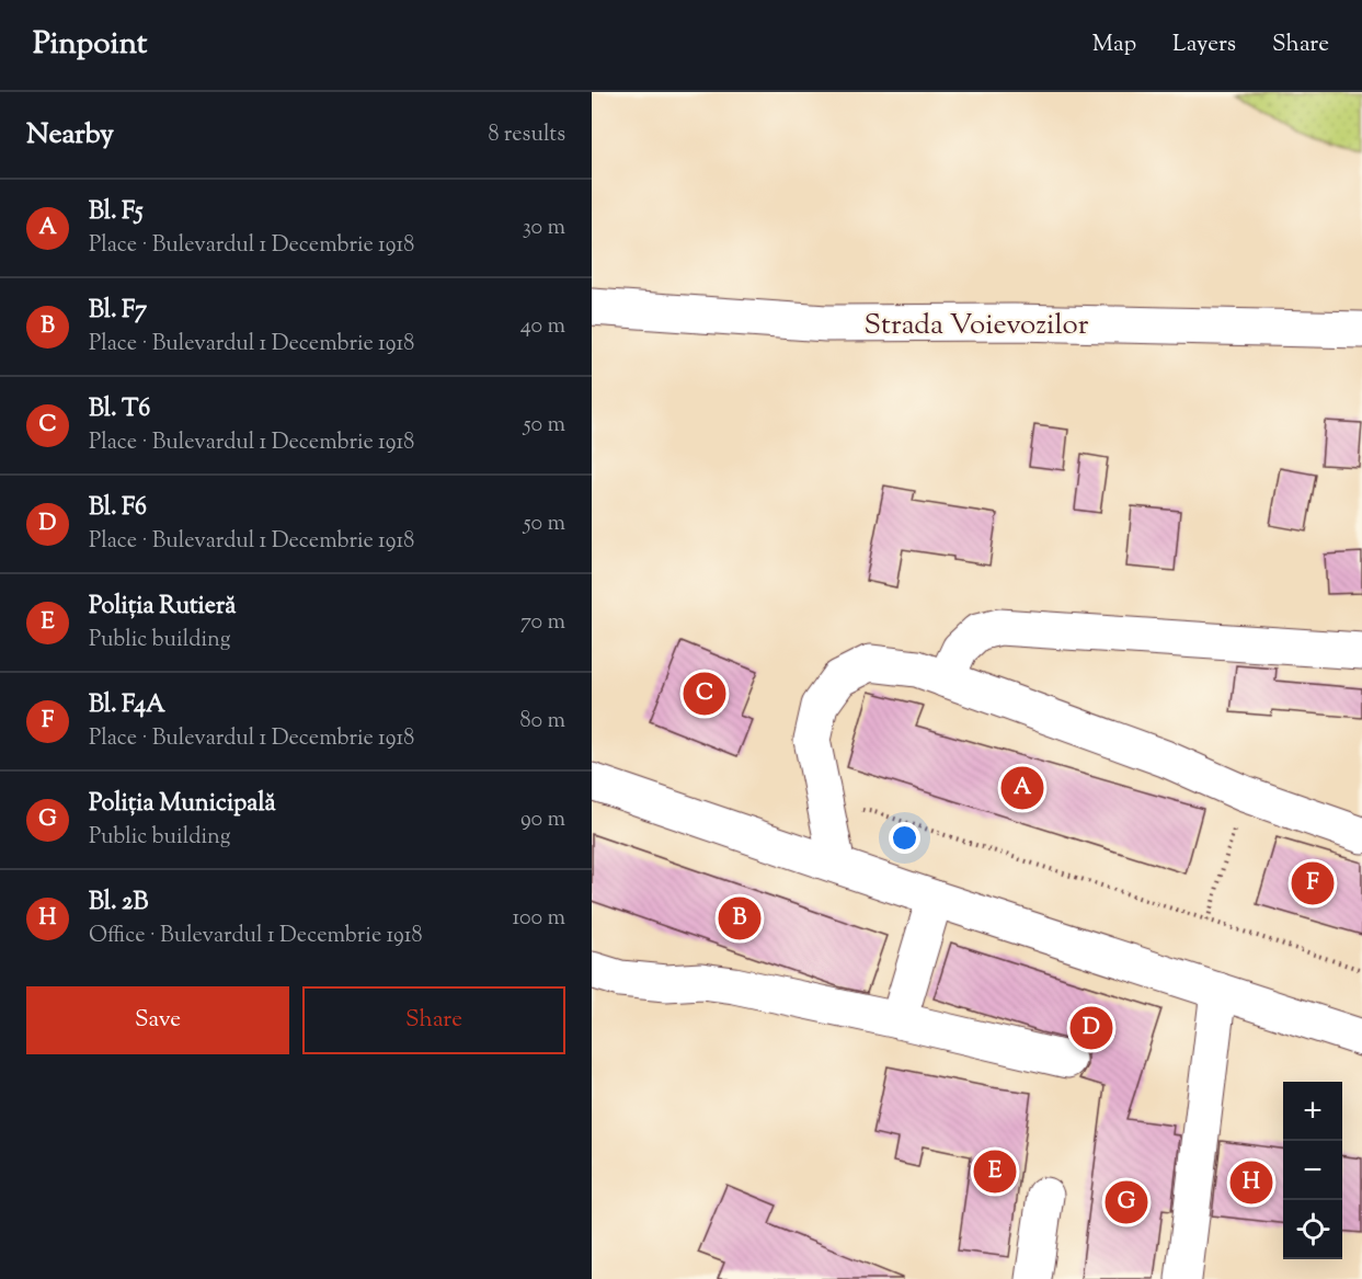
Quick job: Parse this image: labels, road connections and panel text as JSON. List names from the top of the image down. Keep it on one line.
{"streets":{"street":["Strada Voievozilor"]},"page":{"header":"Pinpoint","nav":["Map","Layers","Share"],"heading":["Nearby","8 results"],"list":[{"mark":"A","name":"Bl. F5","note":"Place · Bulevardul 1 Decembrie 1918","value":"30 m"},{"mark":"B","name":"Bl. F7","note":"Place · Bulevardul 1 Decembrie 1918","value":"40 m"},{"mark":"C","name":"Bl. T6","note":"Place · Bulevardul 1 Decembrie 1918","value":"50 m"},{"mark":"D","name":"Bl. F6","note":"Place · Bulevardul 1 Decembrie 1918","value":"50 m"},{"mark":"E","name":"Poliția Rutieră","note":"Public building","value":"70 m"},{"mark":"F","name":"Bl. F4A","note":"Place · Bulevardul 1 Decembrie 1918","value":"80 m"},{"mark":"G","name":"Poliția Municipală","note":"Public building","value":"90 m"},{"mark":"H","name":"Bl. 2B","note":"Office · Bulevardul 1 Decembrie 1918","value":"100 m"}],"pins":["C","A","F","B","D","E","H","G"],"buttons":["Save","Share"],"map_buttons":["+","−"]}}
